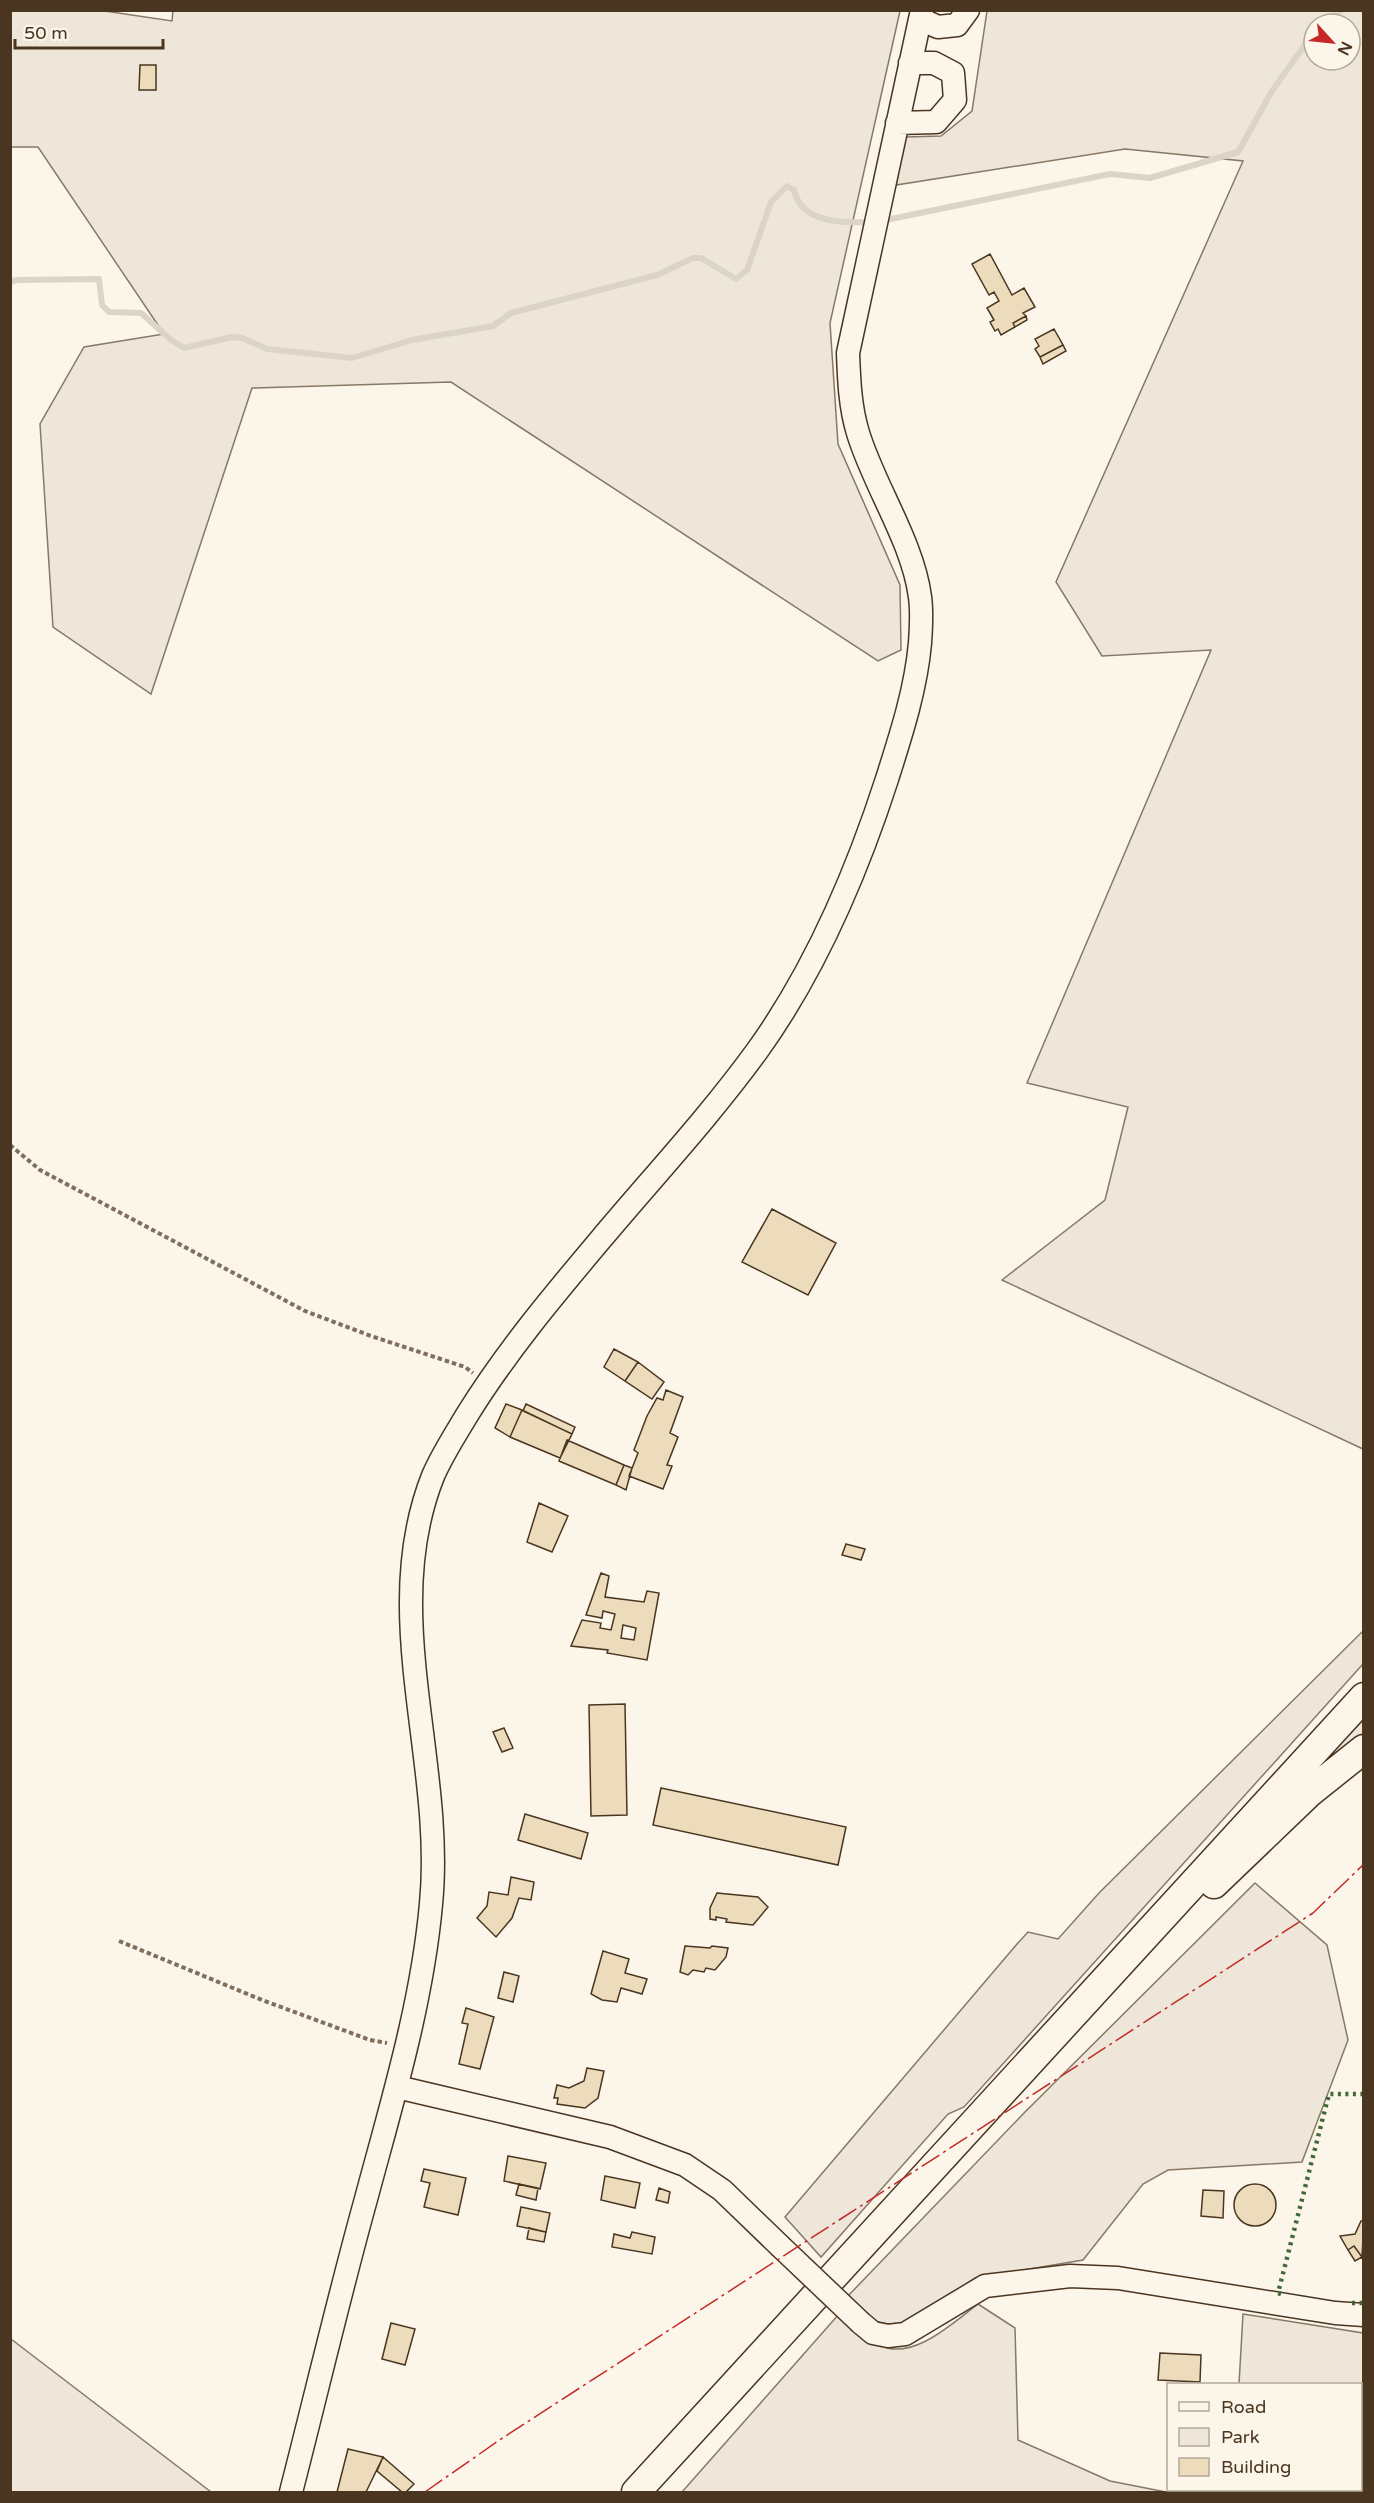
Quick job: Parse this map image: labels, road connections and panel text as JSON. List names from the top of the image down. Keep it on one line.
{"legend":["Road","Park","Building"],"scale_bar":"50 m","north":"bottom right"}
